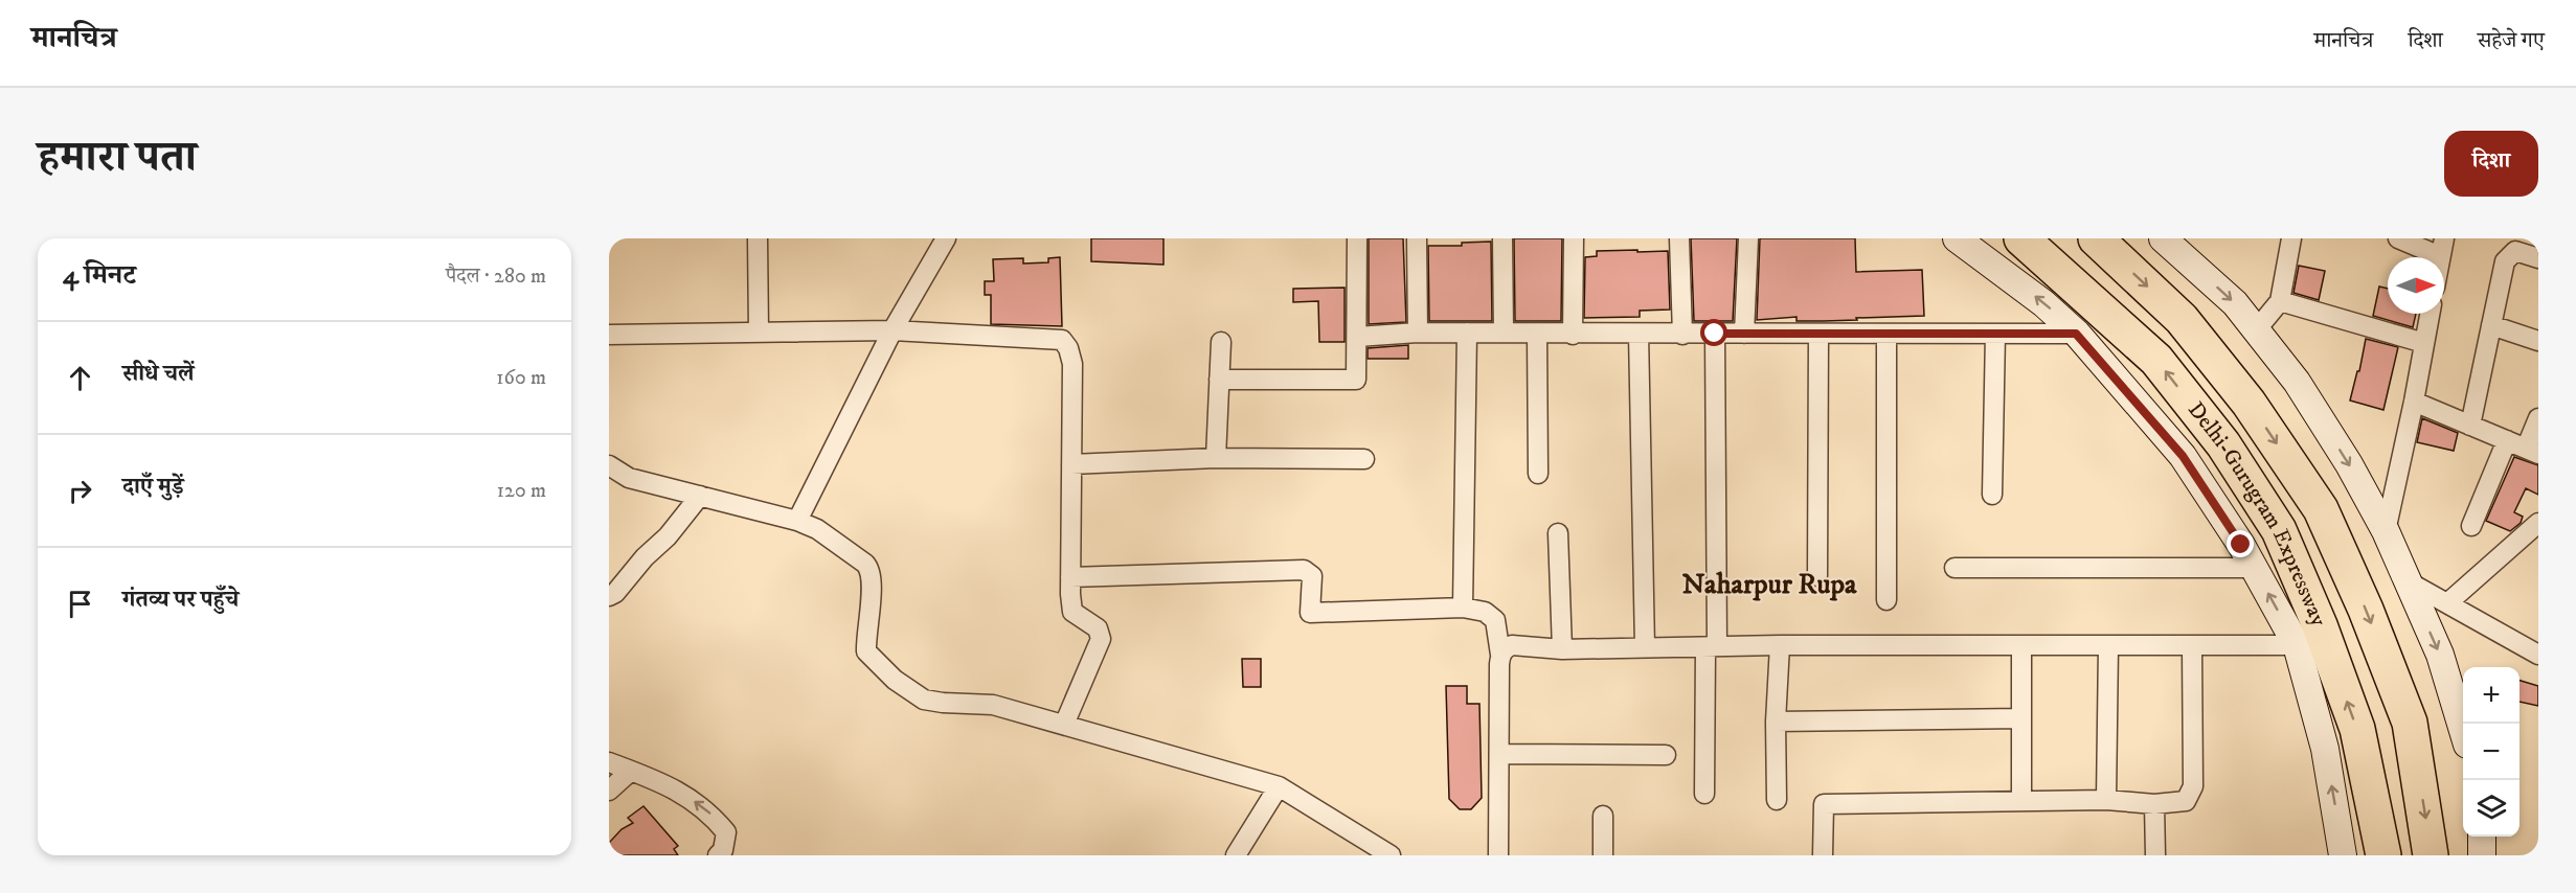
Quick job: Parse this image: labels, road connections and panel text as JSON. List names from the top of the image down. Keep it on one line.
{"streets":{"highway":["Delhi-Gurugram Expressway"]},"districts":["Naharpur Rupa"],"north":"right","page":{"header":"मानचित्र","nav":["मानचित्र","दिशा","सहेजे गए"],"title":"हमारा पता","buttons":"दिशा","heading":["4 मिनट","पैदल · 280 m"],"list":[["सीधे चलें","160 m"],["दाएँ मुड़ें","120 m"],"गंतव्य पर पहुँचे"],"map_buttons":["+","−"]}}
